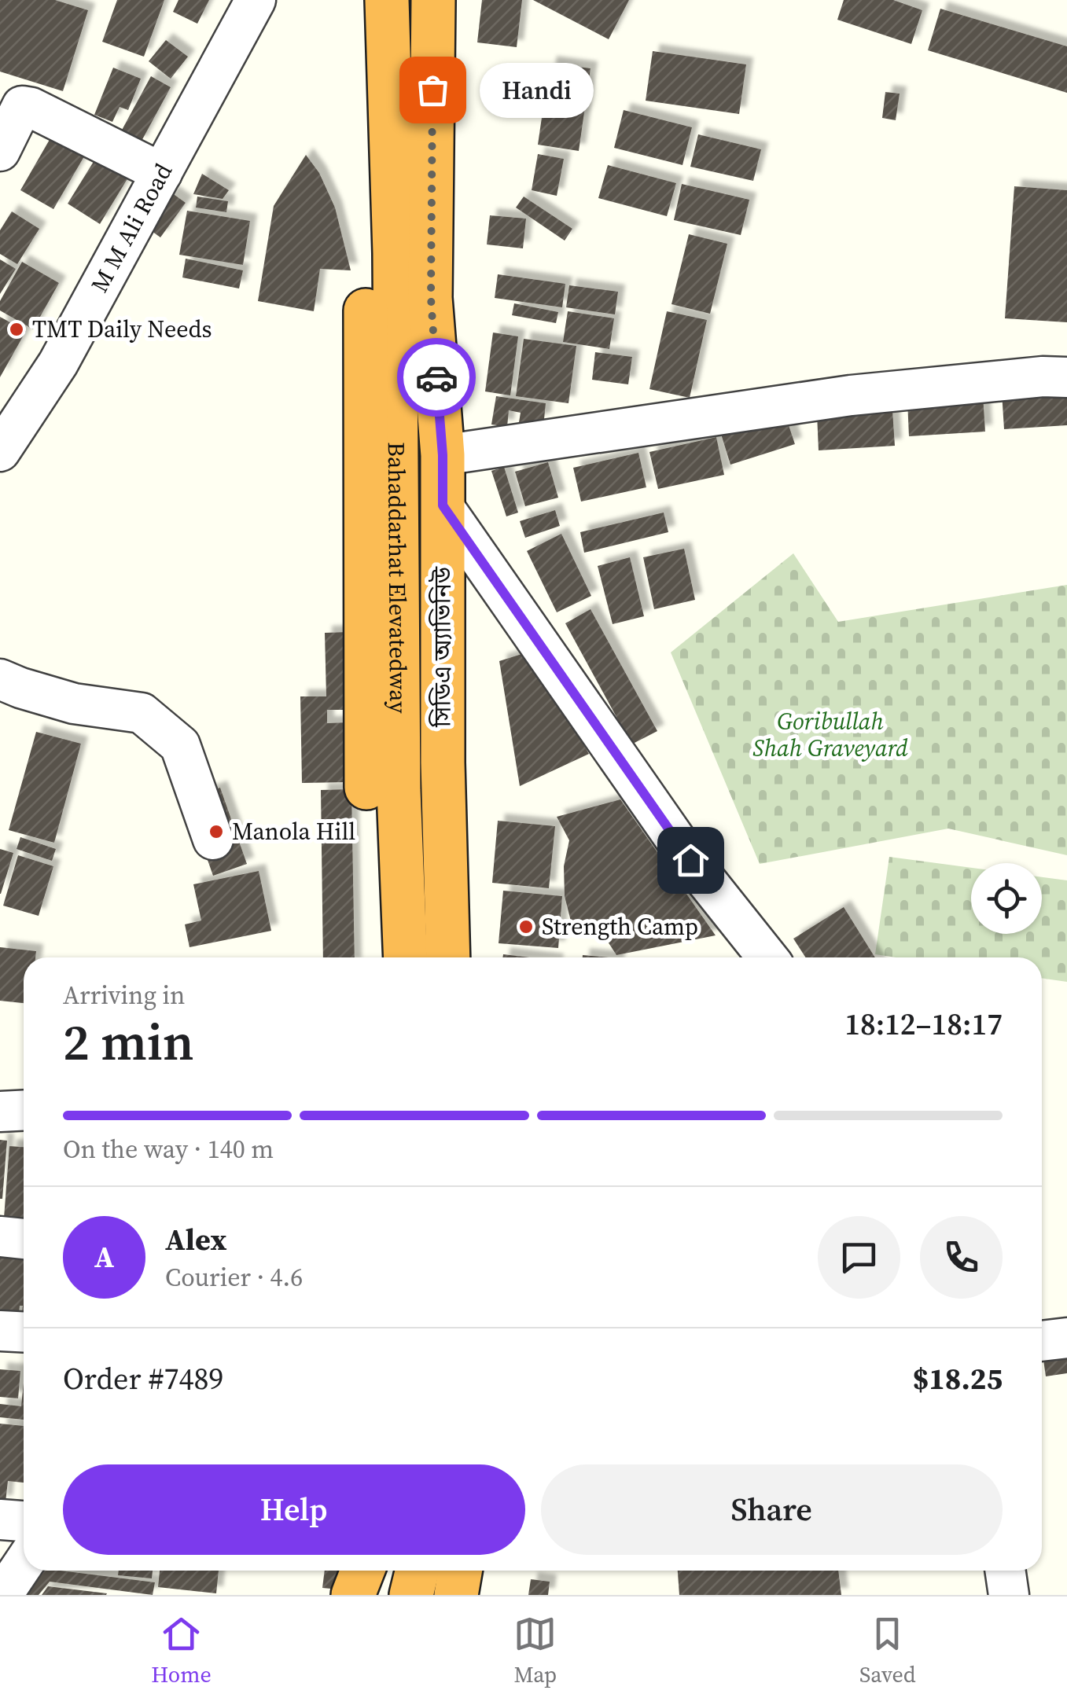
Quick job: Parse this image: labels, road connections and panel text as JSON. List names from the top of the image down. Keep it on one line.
{"streets":{"highway":["Bahaddarhat Elevatedway","সিডিএ অ্যাভিনিউ"],"street":["M M Ali Road"]},"parks":["Goribullah Shah Graveyard"],"places":["Handi","TMT Daily Needs","Manola Hill","Strength Camp"],"page":{"bubble":"Handi","heading":["2 min","Arriving in","18:12–18:17"],"panel":["Alex","Courier · 4.6","Order #7489","$18.25"],"bar":"On the way · 140 m","round":"A","buttons":["Help","Share"],"tabs":["Home","Map","Saved"]}}
